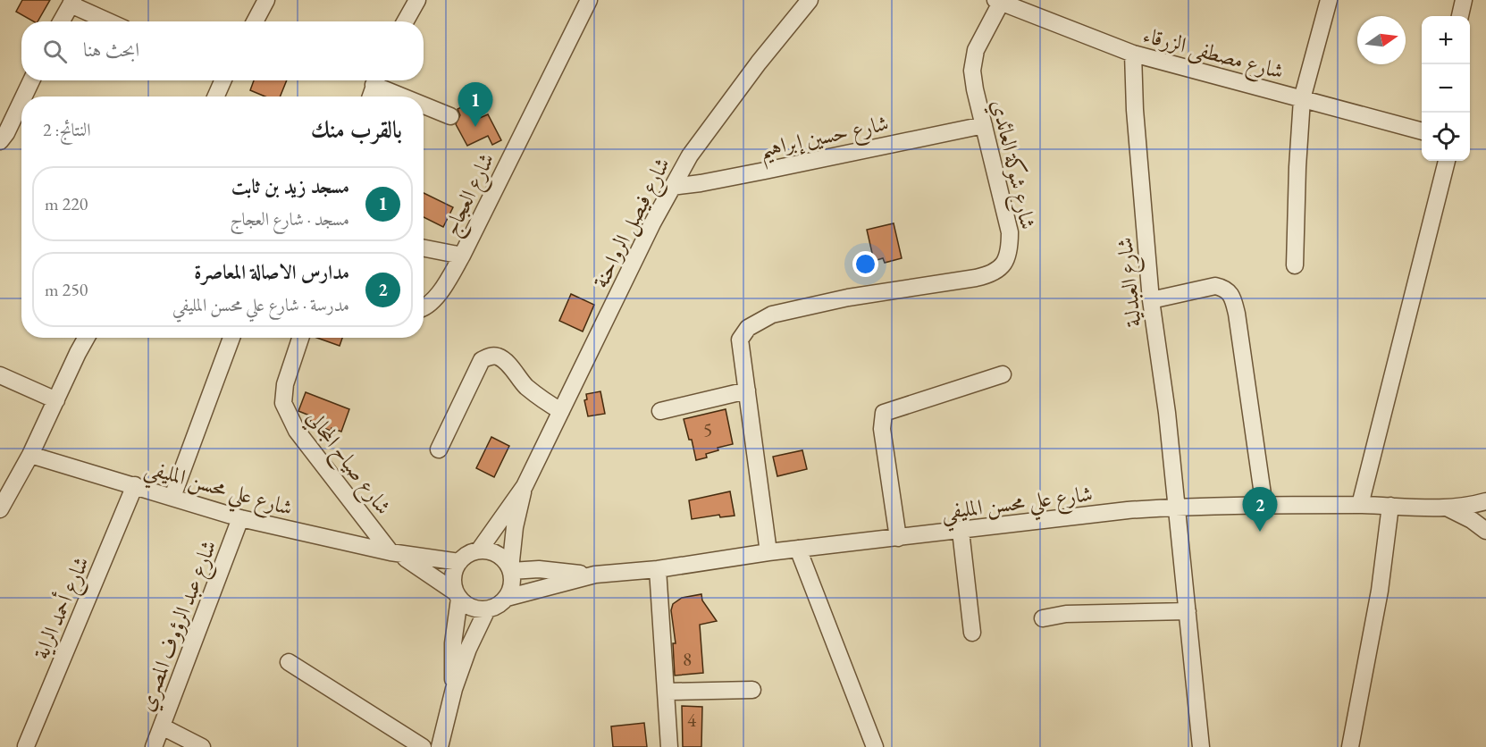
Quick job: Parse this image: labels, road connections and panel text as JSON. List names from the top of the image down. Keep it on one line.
{"streets":{"street":["شارع مصطفى الزرقاء","شارع حسين إبراهيم","شارع شوكة العائدي","شارع العجاج","شارع فيصل الرواحنة","شارع العبدلية","شارع صياح المجالي","شارع علي محسن المليفي","شارع أحمد الراية","شارع عبد الرؤوف المصري"]},"crossings":[["شارع مصطفى الزرقاء","شارع شوكة العائدي"],["شارع مصطفى الزرقاء","شارع العبدلية"],["شارع حسين إبراهيم","شارع شوكة العائدي"],["شارع حسين إبراهيم","شارع فيصل الرواحنة"],["شارع شوكة العائدي","شارع علي محسن المليفي"],["شارع فيصل الرواحنة","شارع علي محسن المليفي"],["شارع العبدلية","شارع علي محسن المليفي"],["شارع صياح المجالي","شارع علي محسن المليفي"],["شارع علي محسن المليفي","شارع أحمد الراية"],["شارع علي محسن المليفي","شارع عبد الرؤوف المصري"]],"house_numbers":["5","8","4"],"north":"right","page":{"map_buttons":["+","−"],"search":"ابحث هنا","pins":["1","2"],"heading":["بالقرب منك","النتائج: 2"],"list":[{"mark":"1","name":"مسجد زيد بن ثابت","note":"مسجد · شارع العجاج","value":"220 m"},{"mark":"2","name":"مدارس الاصالة المعاصرة","note":"مدرسة · شارع علي محسن المليفي","value":"250 m"}]}}
